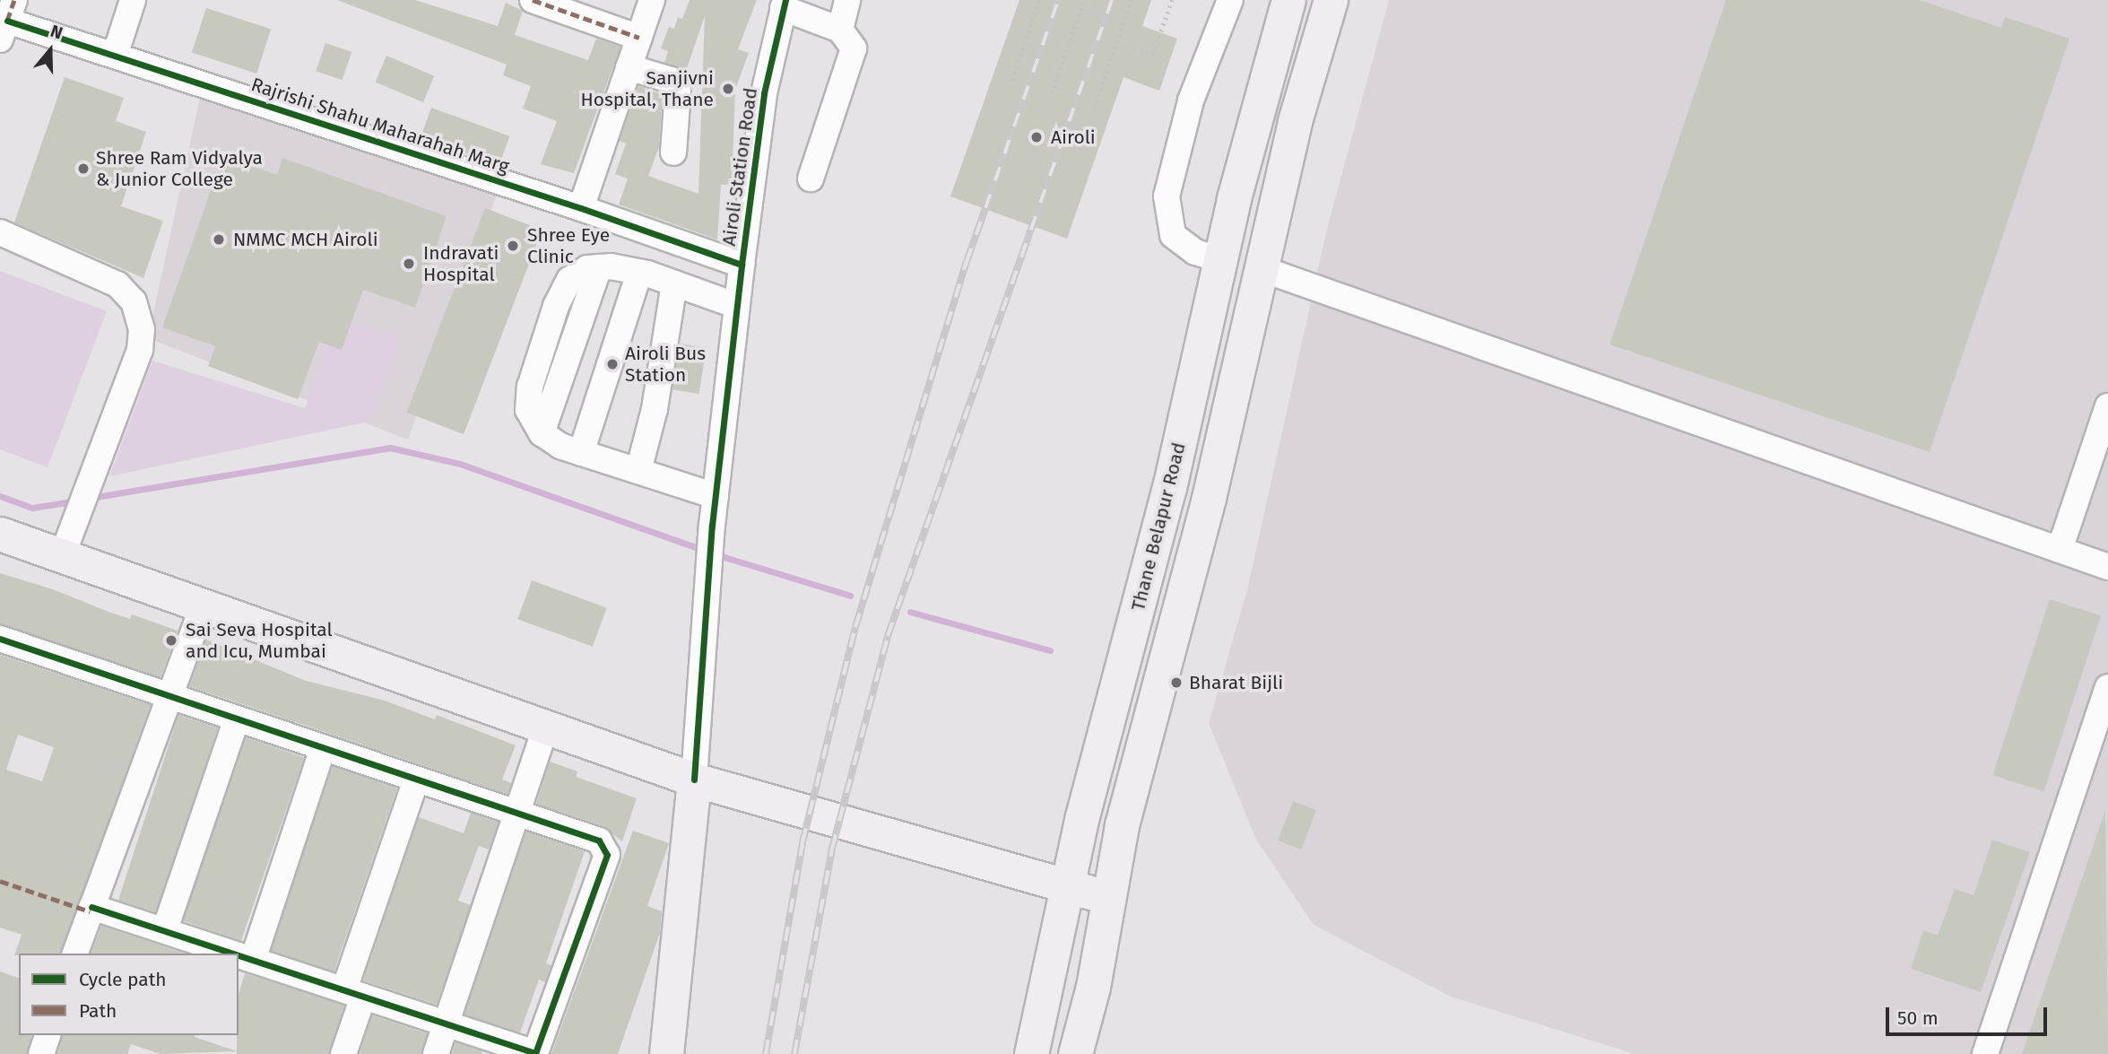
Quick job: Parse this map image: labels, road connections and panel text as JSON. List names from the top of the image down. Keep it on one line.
{"streets":{"main road":["Thane Belapur Road"],"street":["Rajrishi Shahu Maharahah Marg","Airoli Station Road"]},"crossings":[["Rajrishi Shahu Maharahah Marg","Airoli Station Road"]],"places":["Sanjivni Hospital, Thane","Airoli","Shree Ram Vidyalya & Junior College","NMMC MCH Airoli","Shree Eye Clinic","Indravati Hospital","Airoli Bus Station","Sai Seva Hospital and Icu, Mumbai","Bharat Bijli"],"legend":["Cycle path","Path"],"scale_bar":"50 m","north":"top"}
